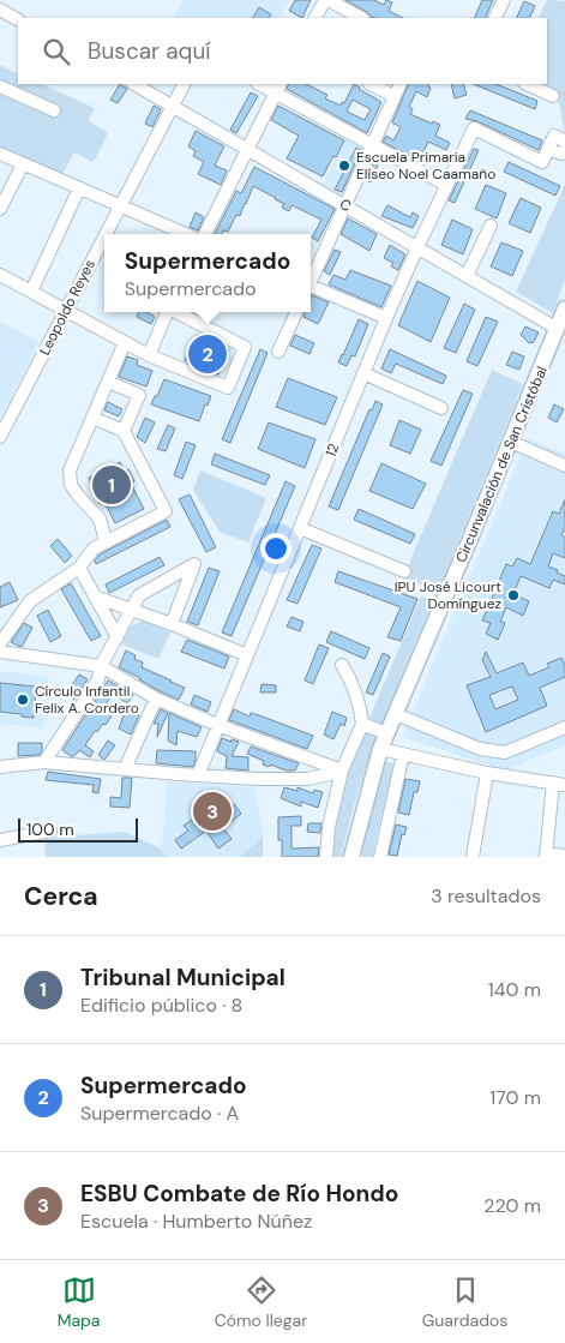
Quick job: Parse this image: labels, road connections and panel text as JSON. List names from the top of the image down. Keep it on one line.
{"streets":{"main road":["Circunvalación de San Cristóbal"],"street":["C","Leopoldo Reyes","12"]},"crossings":[["C","Leopoldo Reyes"],["C","12"],["C","Circunvalación de San Cristóbal"]],"places":["Escuela Primaria Elíseo Noel Caamaño","IPU José Licourt Domínguez","Círculo Infantil Felix A. Cordero"],"scale_bar":"100 m","page":{"search":"Buscar aquí","popup":["Supermercado","Supermercado"],"pins":["2","1","3"],"scale":"100 m","heading":["Cerca","3 resultados"],"list":[{"mark":"1","name":"Tribunal Municipal","note":"Edificio público · 8","value":"140 m"},{"mark":"2","name":"Supermercado","note":"Supermercado · A","value":"170 m"},{"mark":"3","name":"ESBU Combate de Río Hondo","note":"Escuela · Humberto Núñez","value":"220 m"}],"nav":["Mapa","Cómo llegar","Guardados"]}}
